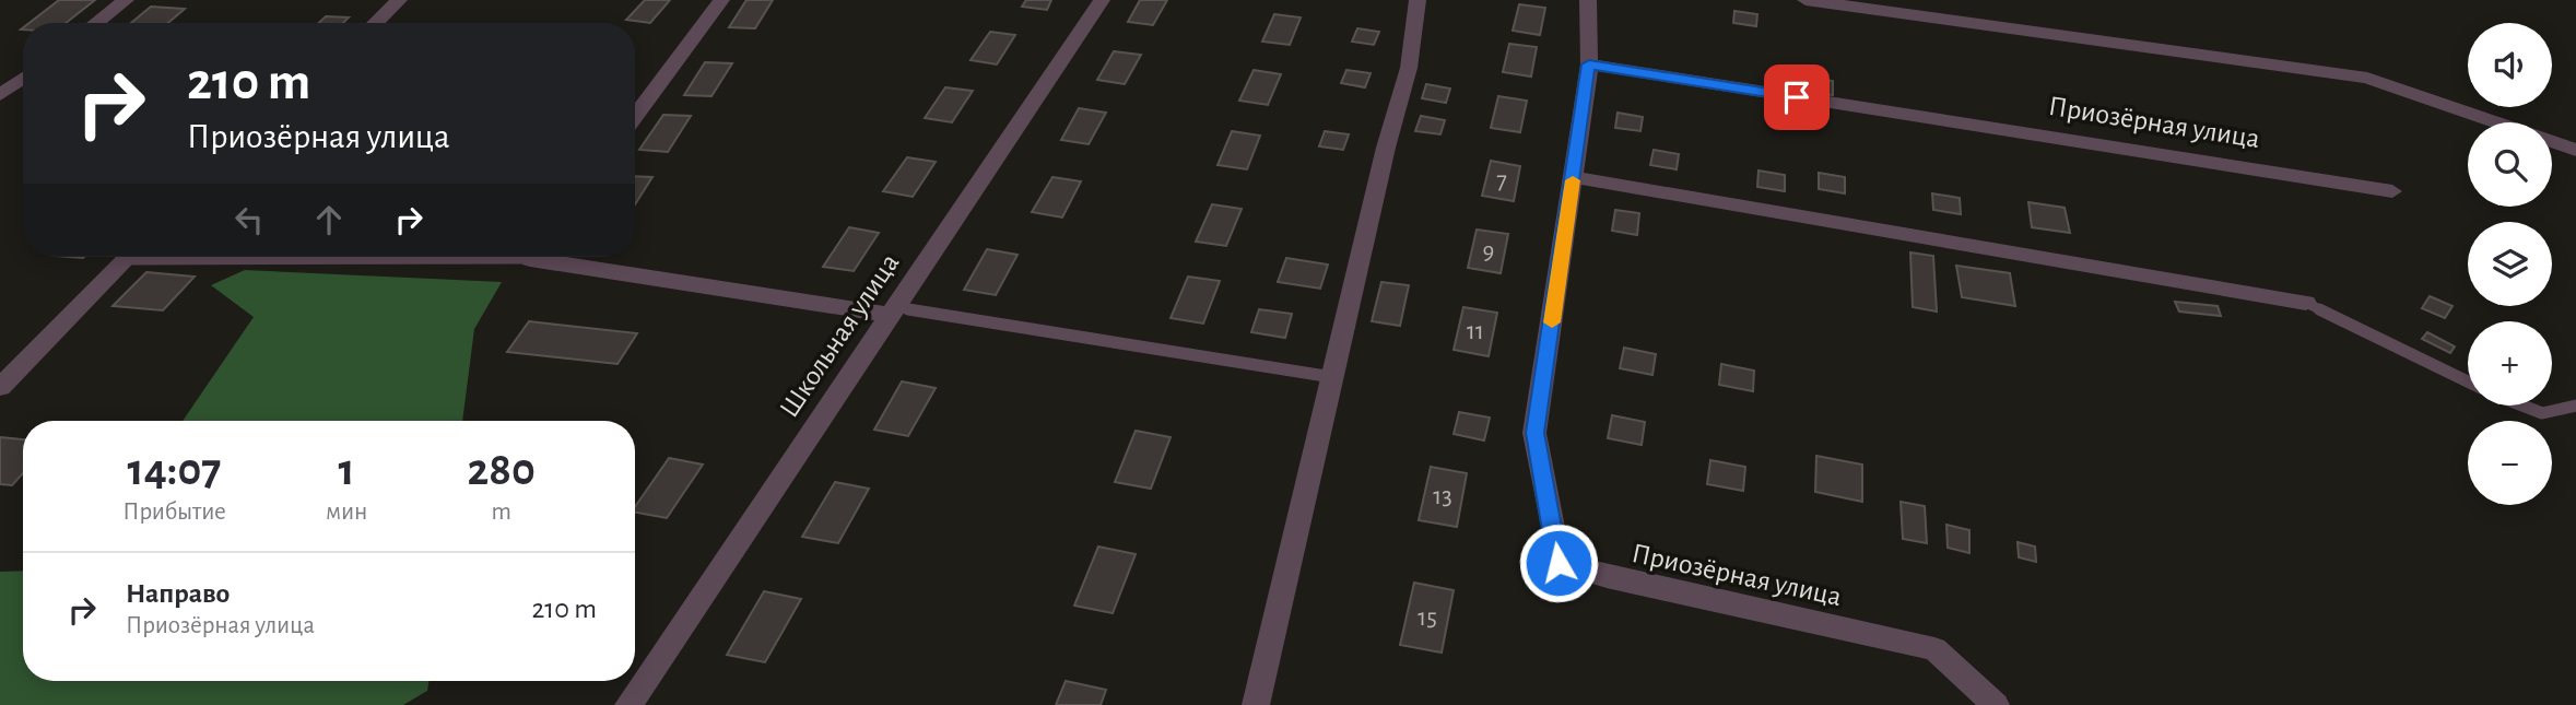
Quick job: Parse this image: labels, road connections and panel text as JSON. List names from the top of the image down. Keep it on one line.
{"streets":{"street":["Приозёрная улица","Школьная улица"]},"house_numbers":["7","9","11","13","15"],"page":{"map_buttons":["+","−"],"turn":["210 m","Приозёрная улица"],"eta":["14:07","Прибытие","1","мин","280","m"],"list":[{"name":"Направо","note":"Приозёрная улица","value":"210 m"}]}}
